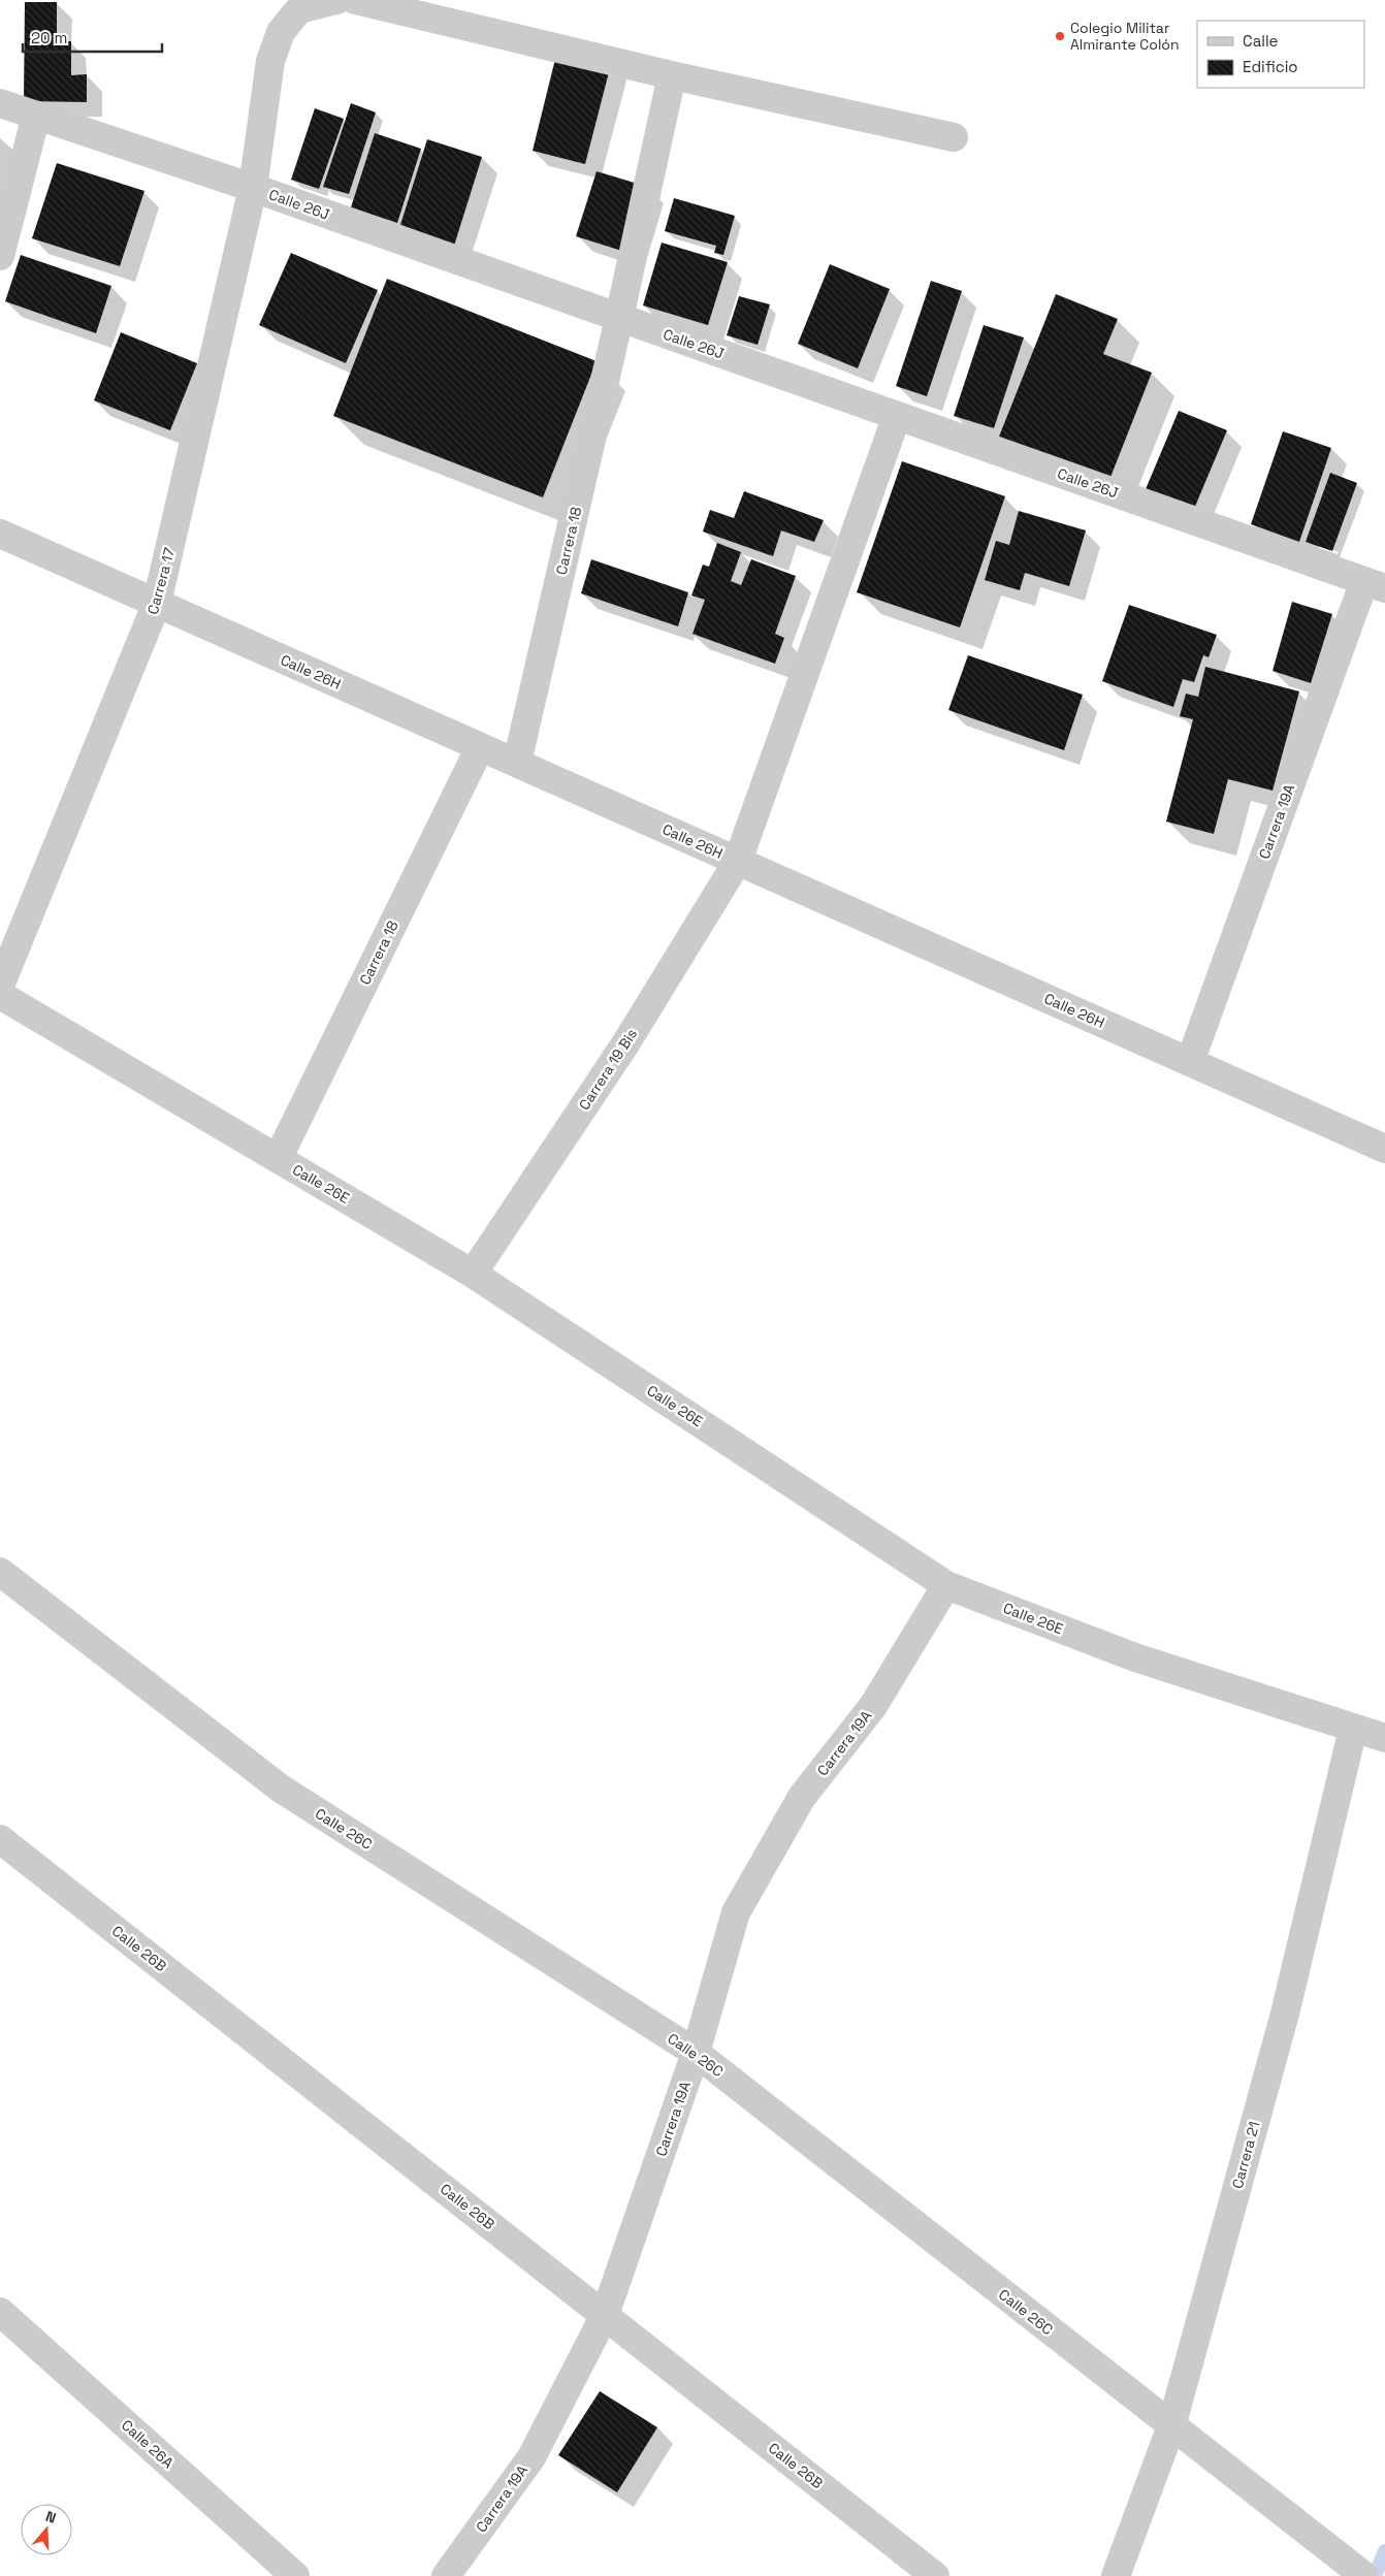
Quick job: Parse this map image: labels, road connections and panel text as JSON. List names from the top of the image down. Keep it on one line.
{"streets":{"street":["Calle 26J","Carrera 18","Carrera 17","Calle 26H","Carrera 19A","Carrera 19 Bis","Calle 26E","Calle 26C","Calle 26B","Carrera 21","Calle 26A"]},"crossings":[["Calle 26J","Carrera 18"],["Calle 26J","Carrera 17"],["Calle 26J","Carrera 19A"],["Calle 26J","Carrera 19 Bis"],["Carrera 18","Calle 26H"],["Carrera 18","Calle 26E"],["Carrera 17","Calle 26H"],["Calle 26H","Carrera 19A"],["Calle 26H","Carrera 19 Bis"],["Carrera 19A","Calle 26E"],["Carrera 19A","Calle 26C"],["Carrera 19A","Calle 26B"],["Carrera 19 Bis","Calle 26E"],["Calle 26E","Carrera 21"],["Calle 26C","Carrera 21"]],"places":["Colegio Militar Almirante Colón"],"legend":["Calle","Edificio"],"scale_bar":"20 m","north":"top"}
